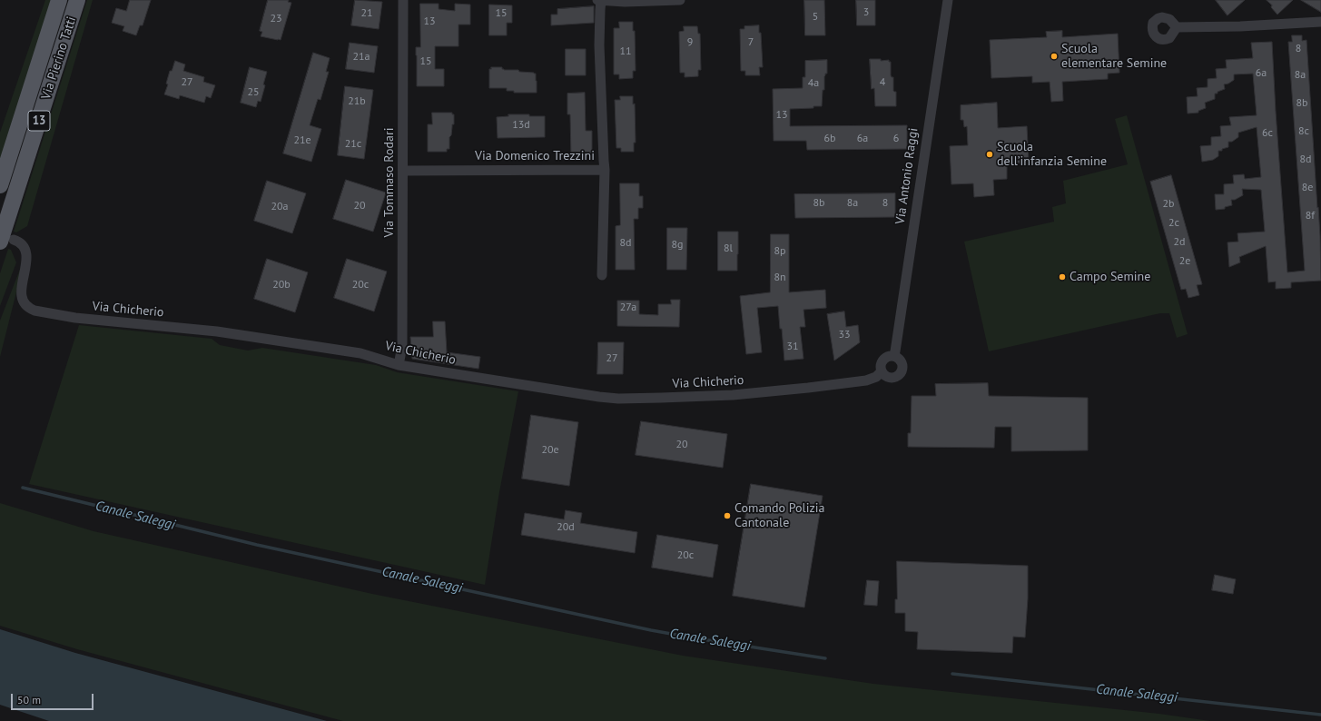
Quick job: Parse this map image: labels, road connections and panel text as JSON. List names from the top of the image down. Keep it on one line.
{"streets":{"main road":["Via Pierino Tatti","13"],"street":["Via Domenico Trezzini","Via Antonio Raggi","Via Tommaso Rodari","Via Chicherio"]},"crossings":[["Via Pierino Tatti","Via Chicherio"],["Via Domenico Trezzini","Via Tommaso Rodari"],["Via Antonio Raggi","Via Chicherio"],["Via Tommaso Rodari","Via Chicherio"]],"water":["Canale Saleggi"],"places":["Scuola elementare Semine","Scuola dell’infanzia Semine","Campo Semine","Comando Polizia Cantonale"],"house_numbers":["3","21","15","5","23","13","9","7","8","11","21a","15","6a","8a","27","4","4a","25","21b","8b","13","13d","8c","6c","6b","6a","6","21e","21c","8d","8e","8b","8a","8","2b","20","20a","8f","2c","2d","8d","8g","8l","8p","2e","8n","20b","20c","27a","33","31","27","20","20e","20d","20c"],"scale_bar":"50 m"}
